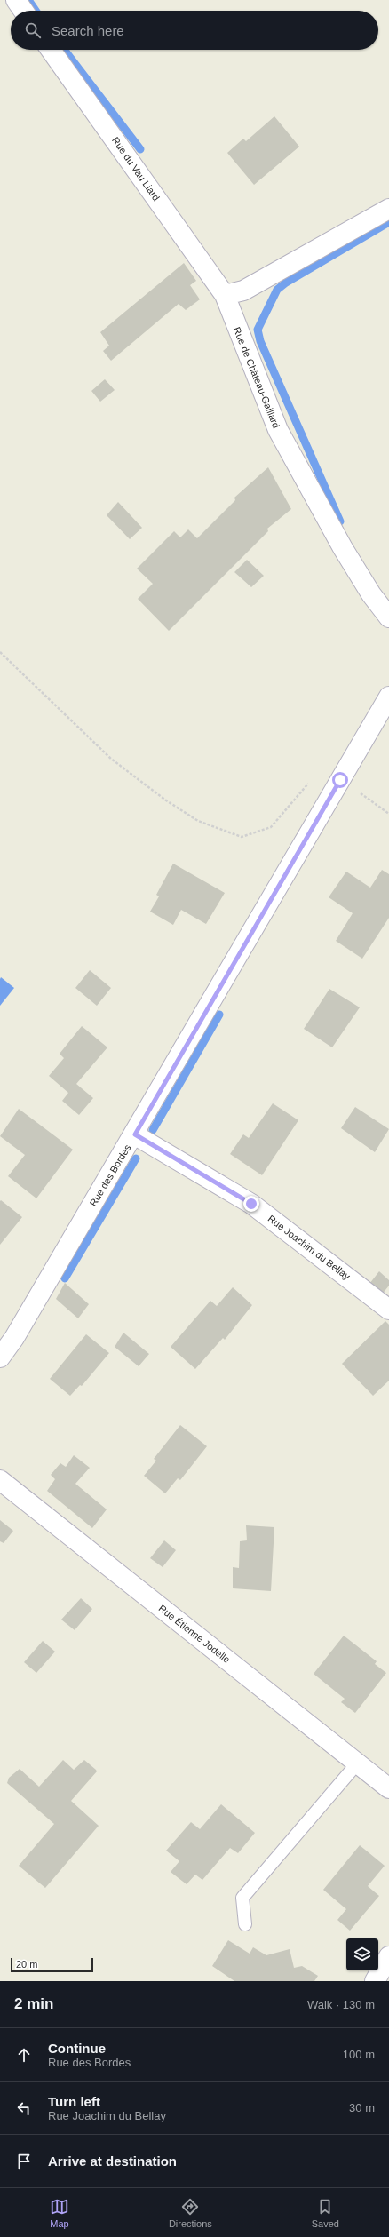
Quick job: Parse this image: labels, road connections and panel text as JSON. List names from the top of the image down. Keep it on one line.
{"streets":{"street":["Rue du Vau Liard","Rue de Château-Gaillard","Rue des Bordes","Rue Joachim du Bellay","Rue Étienne Jodelle"]},"crossings":[["Rue du Vau Liard","Rue de Château-Gaillard"],["Rue des Bordes","Rue Joachim du Bellay"]],"scale_bar":"20 m","page":{"search":"Search here","scale":"20 m","heading":["2 min","Walk · 130 m"],"list":[["Continue","Rue des Bordes","100 m"],["Turn left","Rue Joachim du Bellay","30 m"],"Arrive at destination"],"nav":["Map","Directions","Saved"]}}
